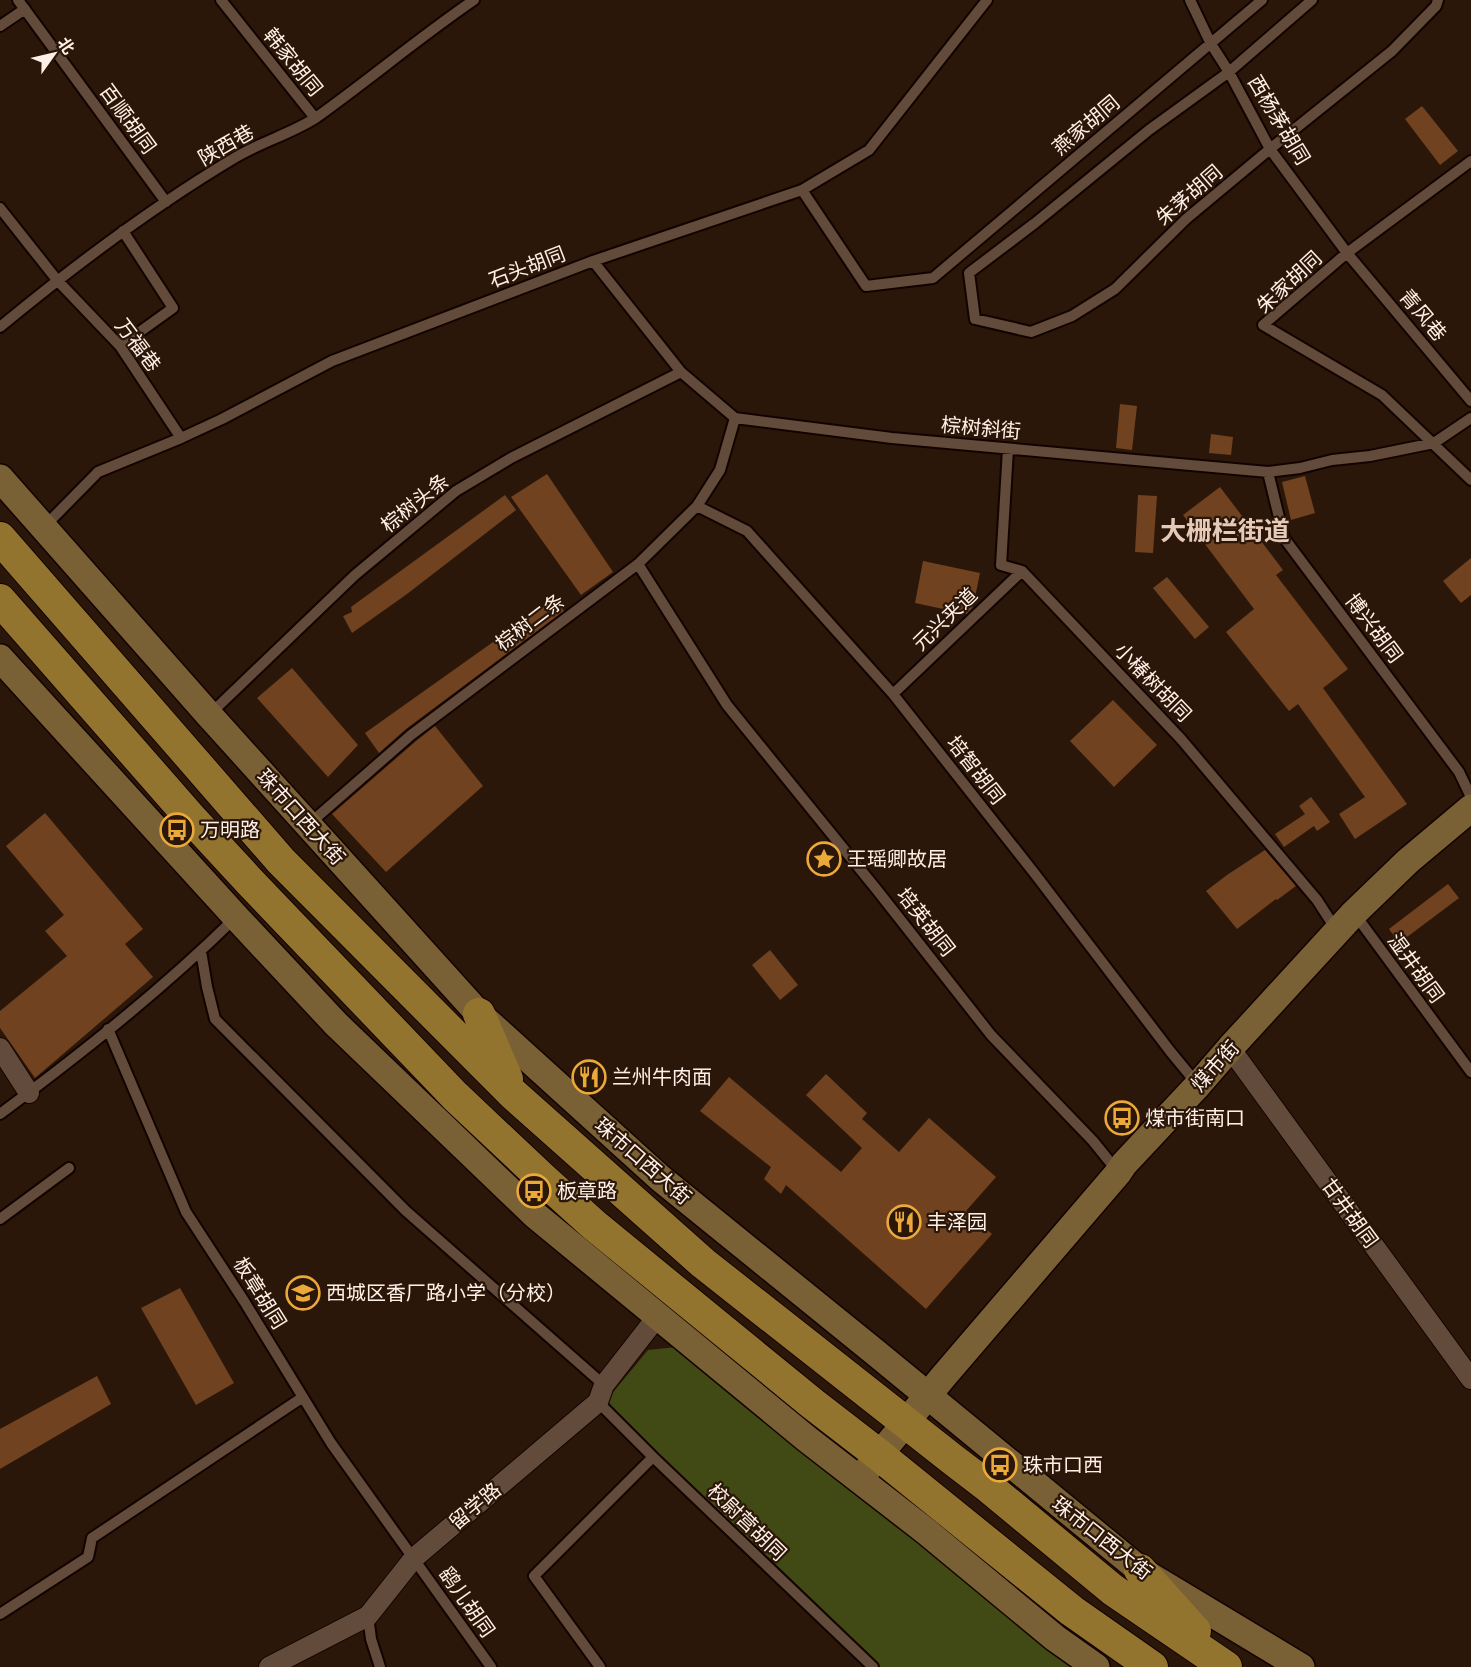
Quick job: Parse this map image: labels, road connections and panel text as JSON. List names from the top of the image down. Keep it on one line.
{"streets":{"main road":["珠市口西大街"],"street":["煤市街","甘井胡同","留学路"],"lane":["韩家胡同","百顺胡同","西杨茅胡同","燕家胡同","陕西巷","朱茅胡同","石头胡同","朱家胡同","青风巷","万福巷","棕树斜街","棕树头条","元兴夹道","棕树二条","博兴胡同","小椿树胡同","培智胡同","培英胡同","湿井胡同","板章胡同","校尉营胡同","鹞儿胡同"]},"crossings":[["韩家胡同","陕西巷"],["百顺胡同","陕西巷"],["西杨茅胡同","燕家胡同"],["西杨茅胡同","朱茅胡同"],["西杨茅胡同","朱家胡同"],["西杨茅胡同","青风巷"],["燕家胡同","石头胡同"],["陕西巷","万福巷"],["石头胡同","万福巷"],["石头胡同","珠市口西大街"],["朱家胡同","青风巷"],["朱家胡同","棕树斜街"],["棕树斜街","棕树二条"],["棕树斜街","博兴胡同"],["棕树斜街","小椿树胡同"],["棕树头条","珠市口西大街"],["元兴夹道","小椿树胡同"],["元兴夹道","培智胡同"],["棕树二条","培智胡同"],["棕树二条","珠市口西大街"],["棕树二条","培英胡同"],["小椿树胡同","湿井胡同"],["小椿树胡同","煤市街"],["培智胡同","煤市街"],["珠市口西大街","煤市街"],["培英胡同","煤市街"],["湿井胡同","煤市街"],["煤市街","甘井胡同"],["板章胡同","留学路"],["板章胡同","鹞儿胡同"],["留学路","校尉营胡同"],["留学路","鹞儿胡同"]],"districts":["大栅栏街道"],"places":{"bus stop":["万明路","煤市街南口","板章路","珠市口西"],"place":["王瑶卿故居"],"restaurant":["兰州牛肉面","丰泽园"],"school or university":["西城区香厂路小学（分校）"]},"north":"top right"}
